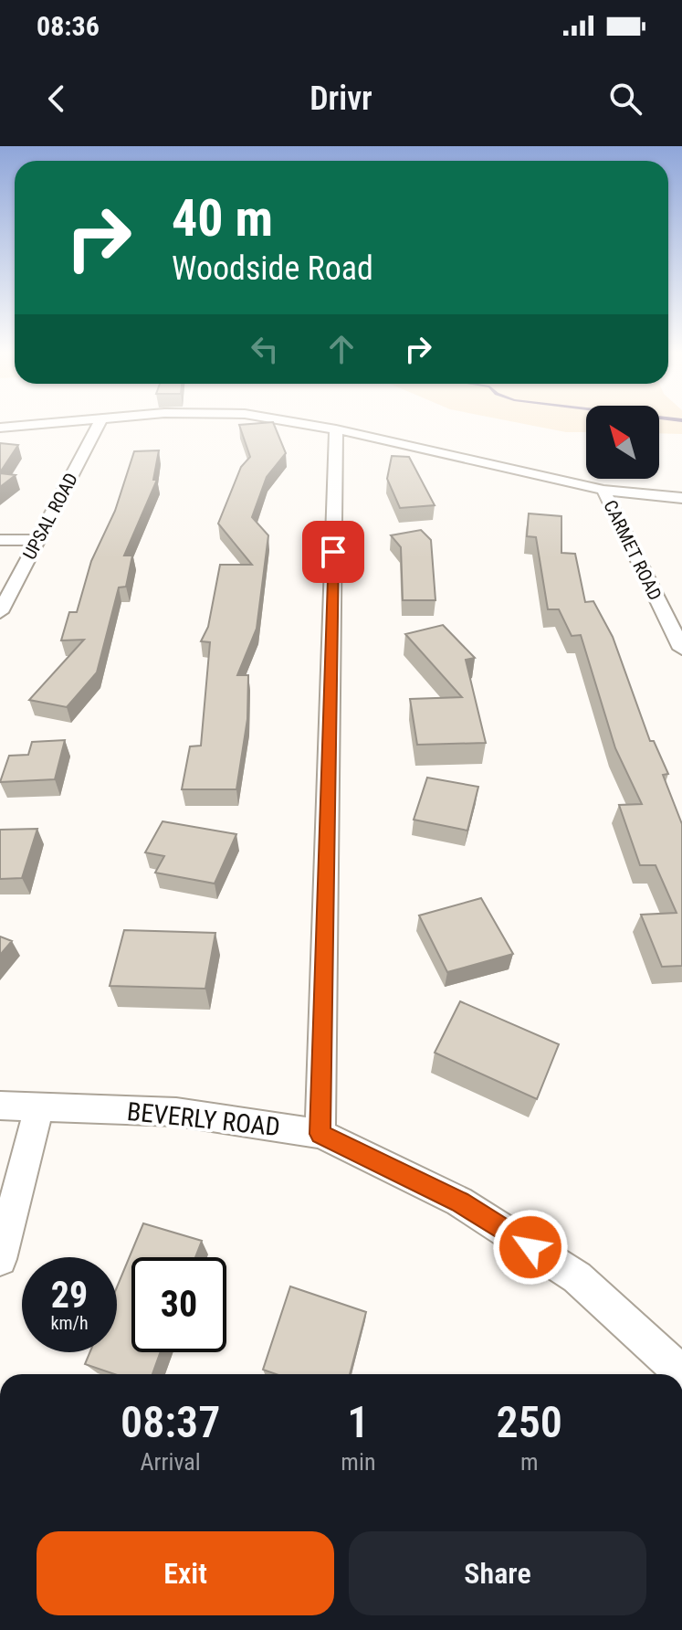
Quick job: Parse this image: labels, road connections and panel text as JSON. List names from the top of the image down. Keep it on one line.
{"streets":{"street":["UPSAL ROAD","CARMET ROAD","BEVERLY ROAD"]},"north":"top left","page":{"status":"08:36","header":"Drivr","turn":["40 m","Woodside Road"],"speed":"29 km/h","limit":"30","eta":["08:37","Arrival","1","min","250","m"],"buttons":["Exit","Share"]}}
